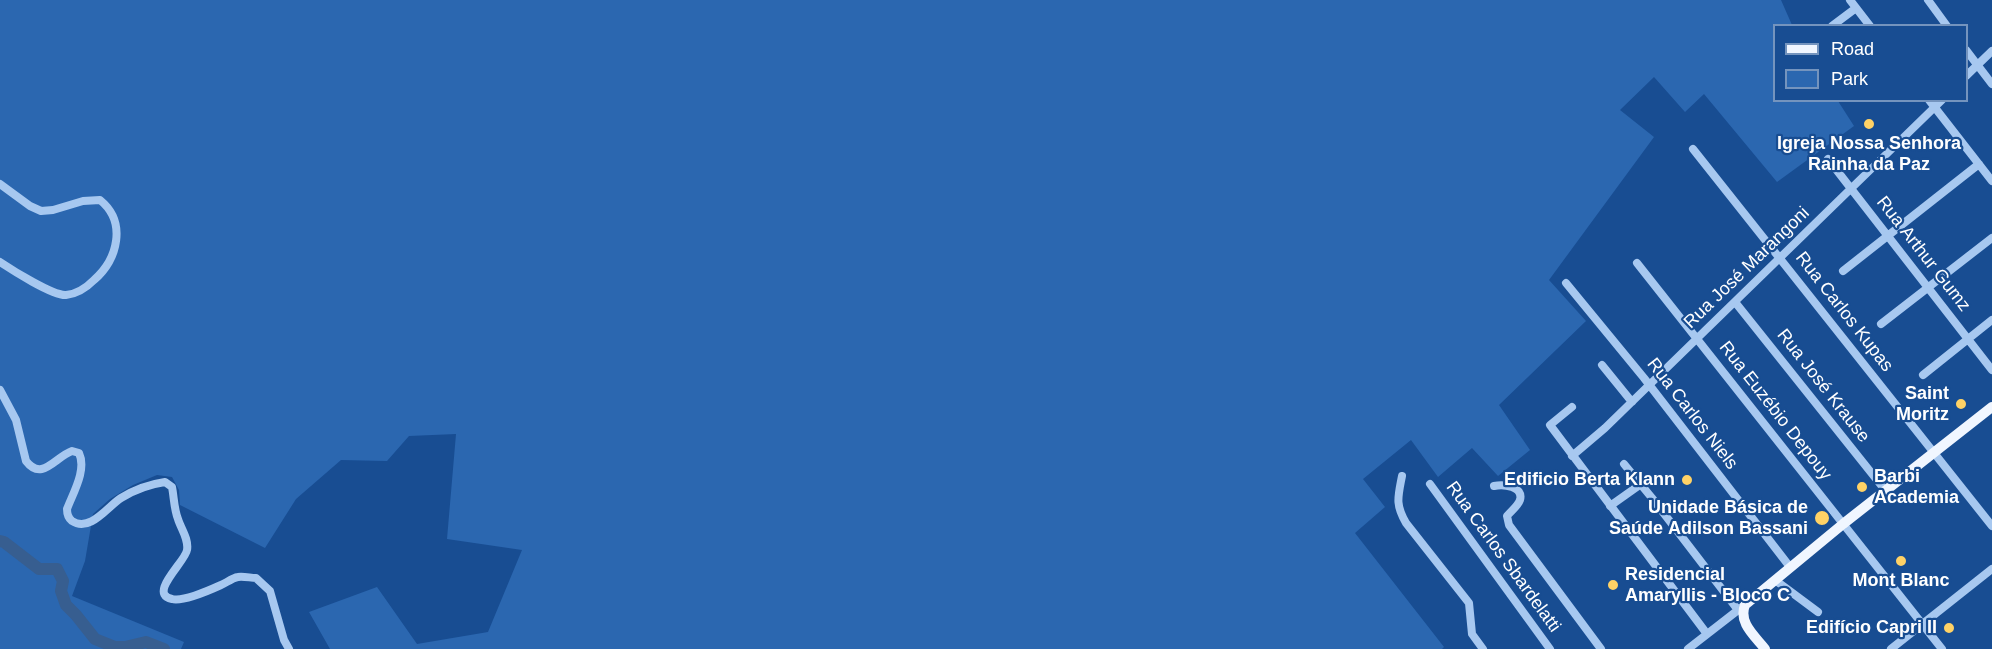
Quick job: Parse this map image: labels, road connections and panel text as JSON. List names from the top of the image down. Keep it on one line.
{"streets":{"street":["Rua Arthur Gumz","Rua José Marangoni","Rua Carlos Kupas","Rua José Krause","Rua Euzébio Depouy","Rua Carlos Niels","Rua Carlos Sbardelatti"]},"crossings":[["Rua Arthur Gumz","Rua José Marangoni"],["Rua José Marangoni","Rua Carlos Kupas"],["Rua José Marangoni","Rua José Krause"],["Rua José Marangoni","Rua Euzébio Depouy"],["Rua José Marangoni","Rua Carlos Niels"]],"places":["Igreja Nossa Senhora Rainha da Paz","Saint Moritz","Edificio Berta Klann","Barbi Academia","Unidade Básica de Saúde Adilson Bassani","Mont Blanc","Residencial Amaryllis - Bloco C","Edifício Capri II"],"legend":["Road","Park"]}
